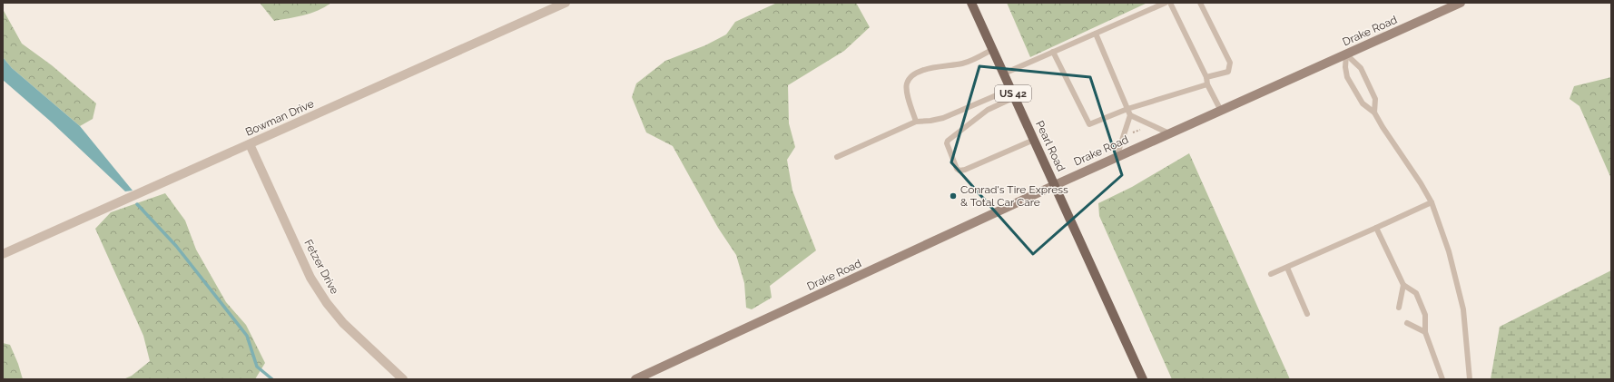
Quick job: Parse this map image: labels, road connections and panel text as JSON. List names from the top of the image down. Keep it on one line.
{"streets":{"main road":["US 42","Pearl Road"],"street":["Drake Road","Bowman Drive","Fetzer Drive"]},"crossings":[["Drake Road","Pearl Road"],["Bowman Drive","Fetzer Drive"]],"places":["Conrad's Tire Express & Total Car Care"]}
